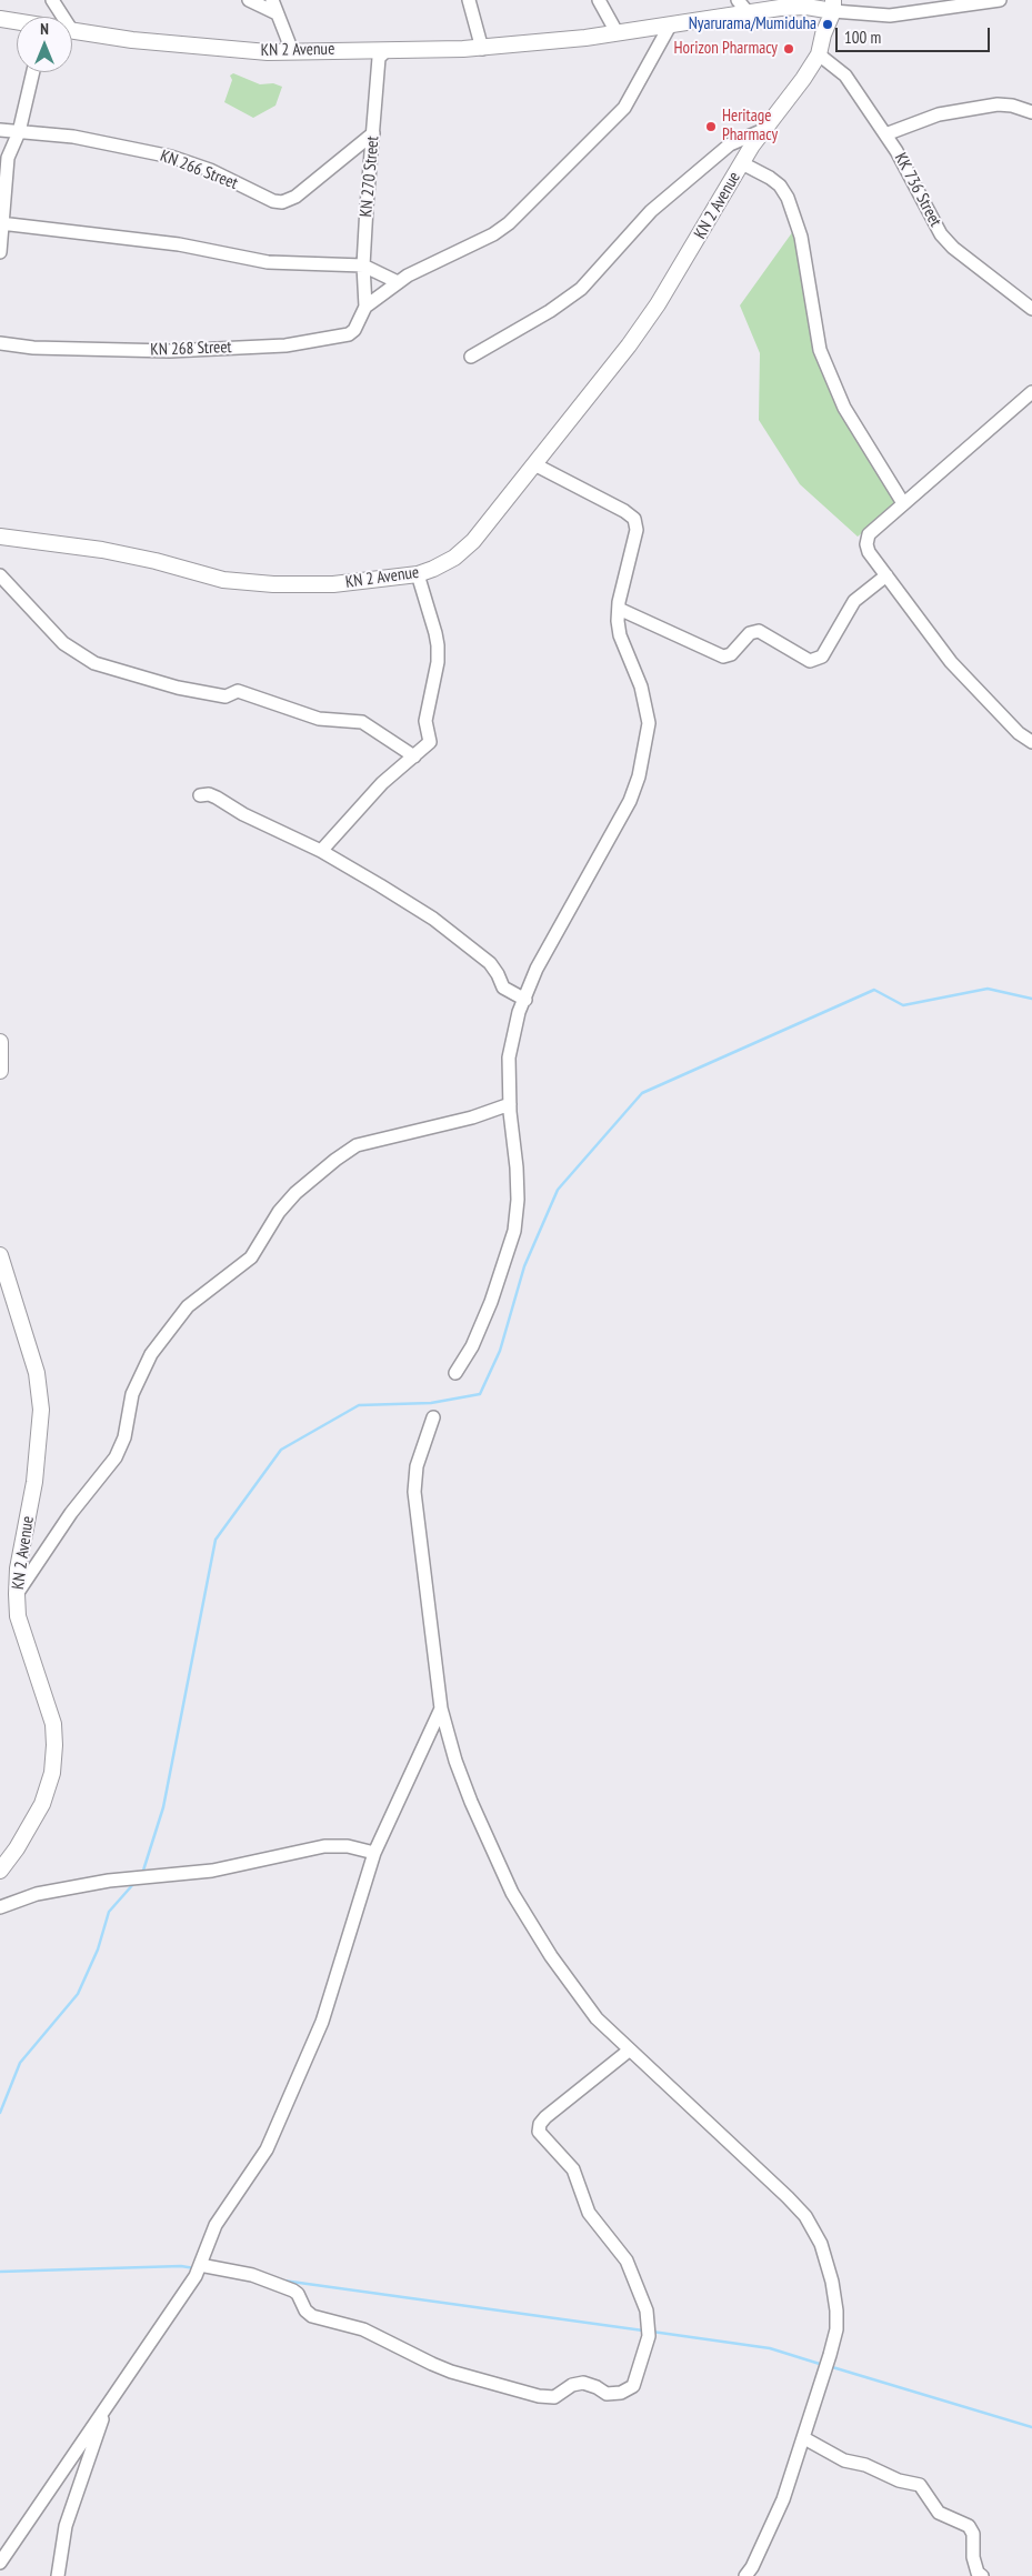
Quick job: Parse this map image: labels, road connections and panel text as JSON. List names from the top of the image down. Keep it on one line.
{"streets":{"main road":["KN 2 Avenue"],"street":["KN 266 Street","KN 270 Street","KK 736 Street","KN 268 Street"]},"crossings":[["KN 2 Avenue","KN 270 Street"],["KN 2 Avenue","KK 736 Street"],["KN 266 Street","KN 270 Street"],["KN 270 Street","KN 268 Street"]],"places":["Nyarurama/Mumiduha","Horizon Pharmacy","Heritage Pharmacy"],"scale_bar":"100 m","north":"top"}
